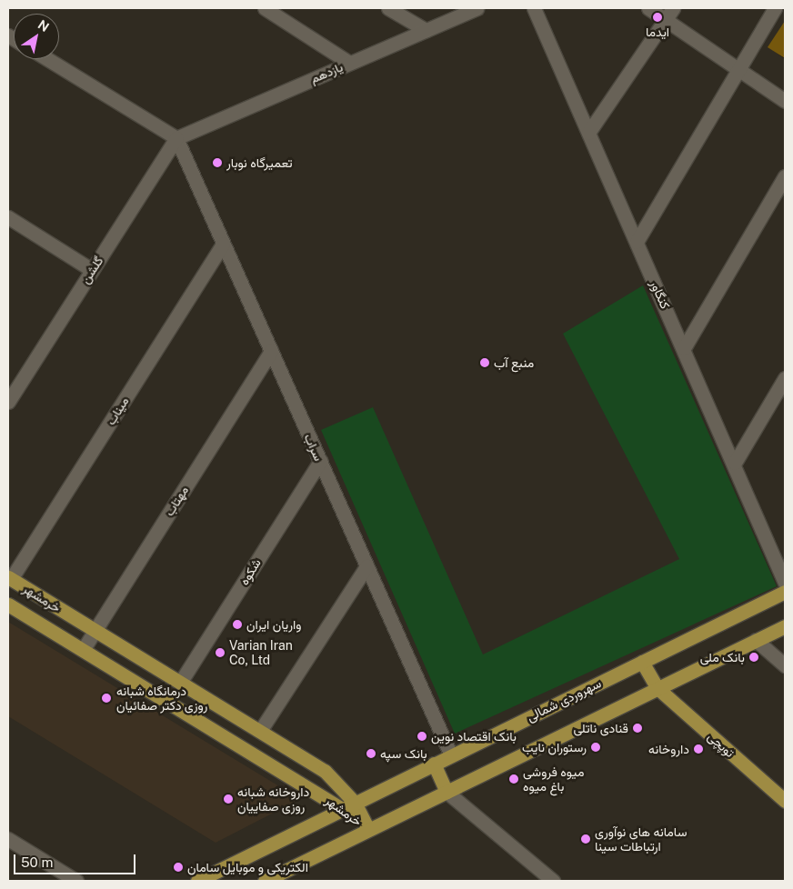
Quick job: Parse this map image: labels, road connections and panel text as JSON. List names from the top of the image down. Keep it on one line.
{"streets":{"main road":["خرمشهر","سهروردی شمالی","توپچی"],"street":["یازدهم","گلشن","کنگاور","میناب","سراب","مهتاب","شکوه"]},"crossings":[["یازدهم","گلشن"],["یازدهم","سراب"],["گلشن","سراب"],["کنگاور","سهروردی شمالی"],["میناب","سراب"],["میناب","خرمشهر"],["سراب","مهتاب"],["سراب","شکوه"],["سراب","سهروردی شمالی"],["مهتاب","خرمشهر"],["شکوه","خرمشهر"],["خرمشهر","سهروردی شمالی"],["سهروردی شمالی","توپچی"]],"places":["ایدما","تعمیرگاه نوبار","منبع آب","واریان ایران","Varian Iran Co, Ltd","بانک ملی","درمانگاه شبانه روزی دکتر صفائیان","قنادی ناتلی","بانک اقتصاد نوین","رستوران نایب","داروخانه","بانک سپه","میوه فروشی باغ میوه","داروخانه شبانه روزی صفاییان","سامانه های نوآوری ارتباطات سینا","الکتریکی و موبایل سامان"],"scale_bar":"50 m","north":"top right"}
